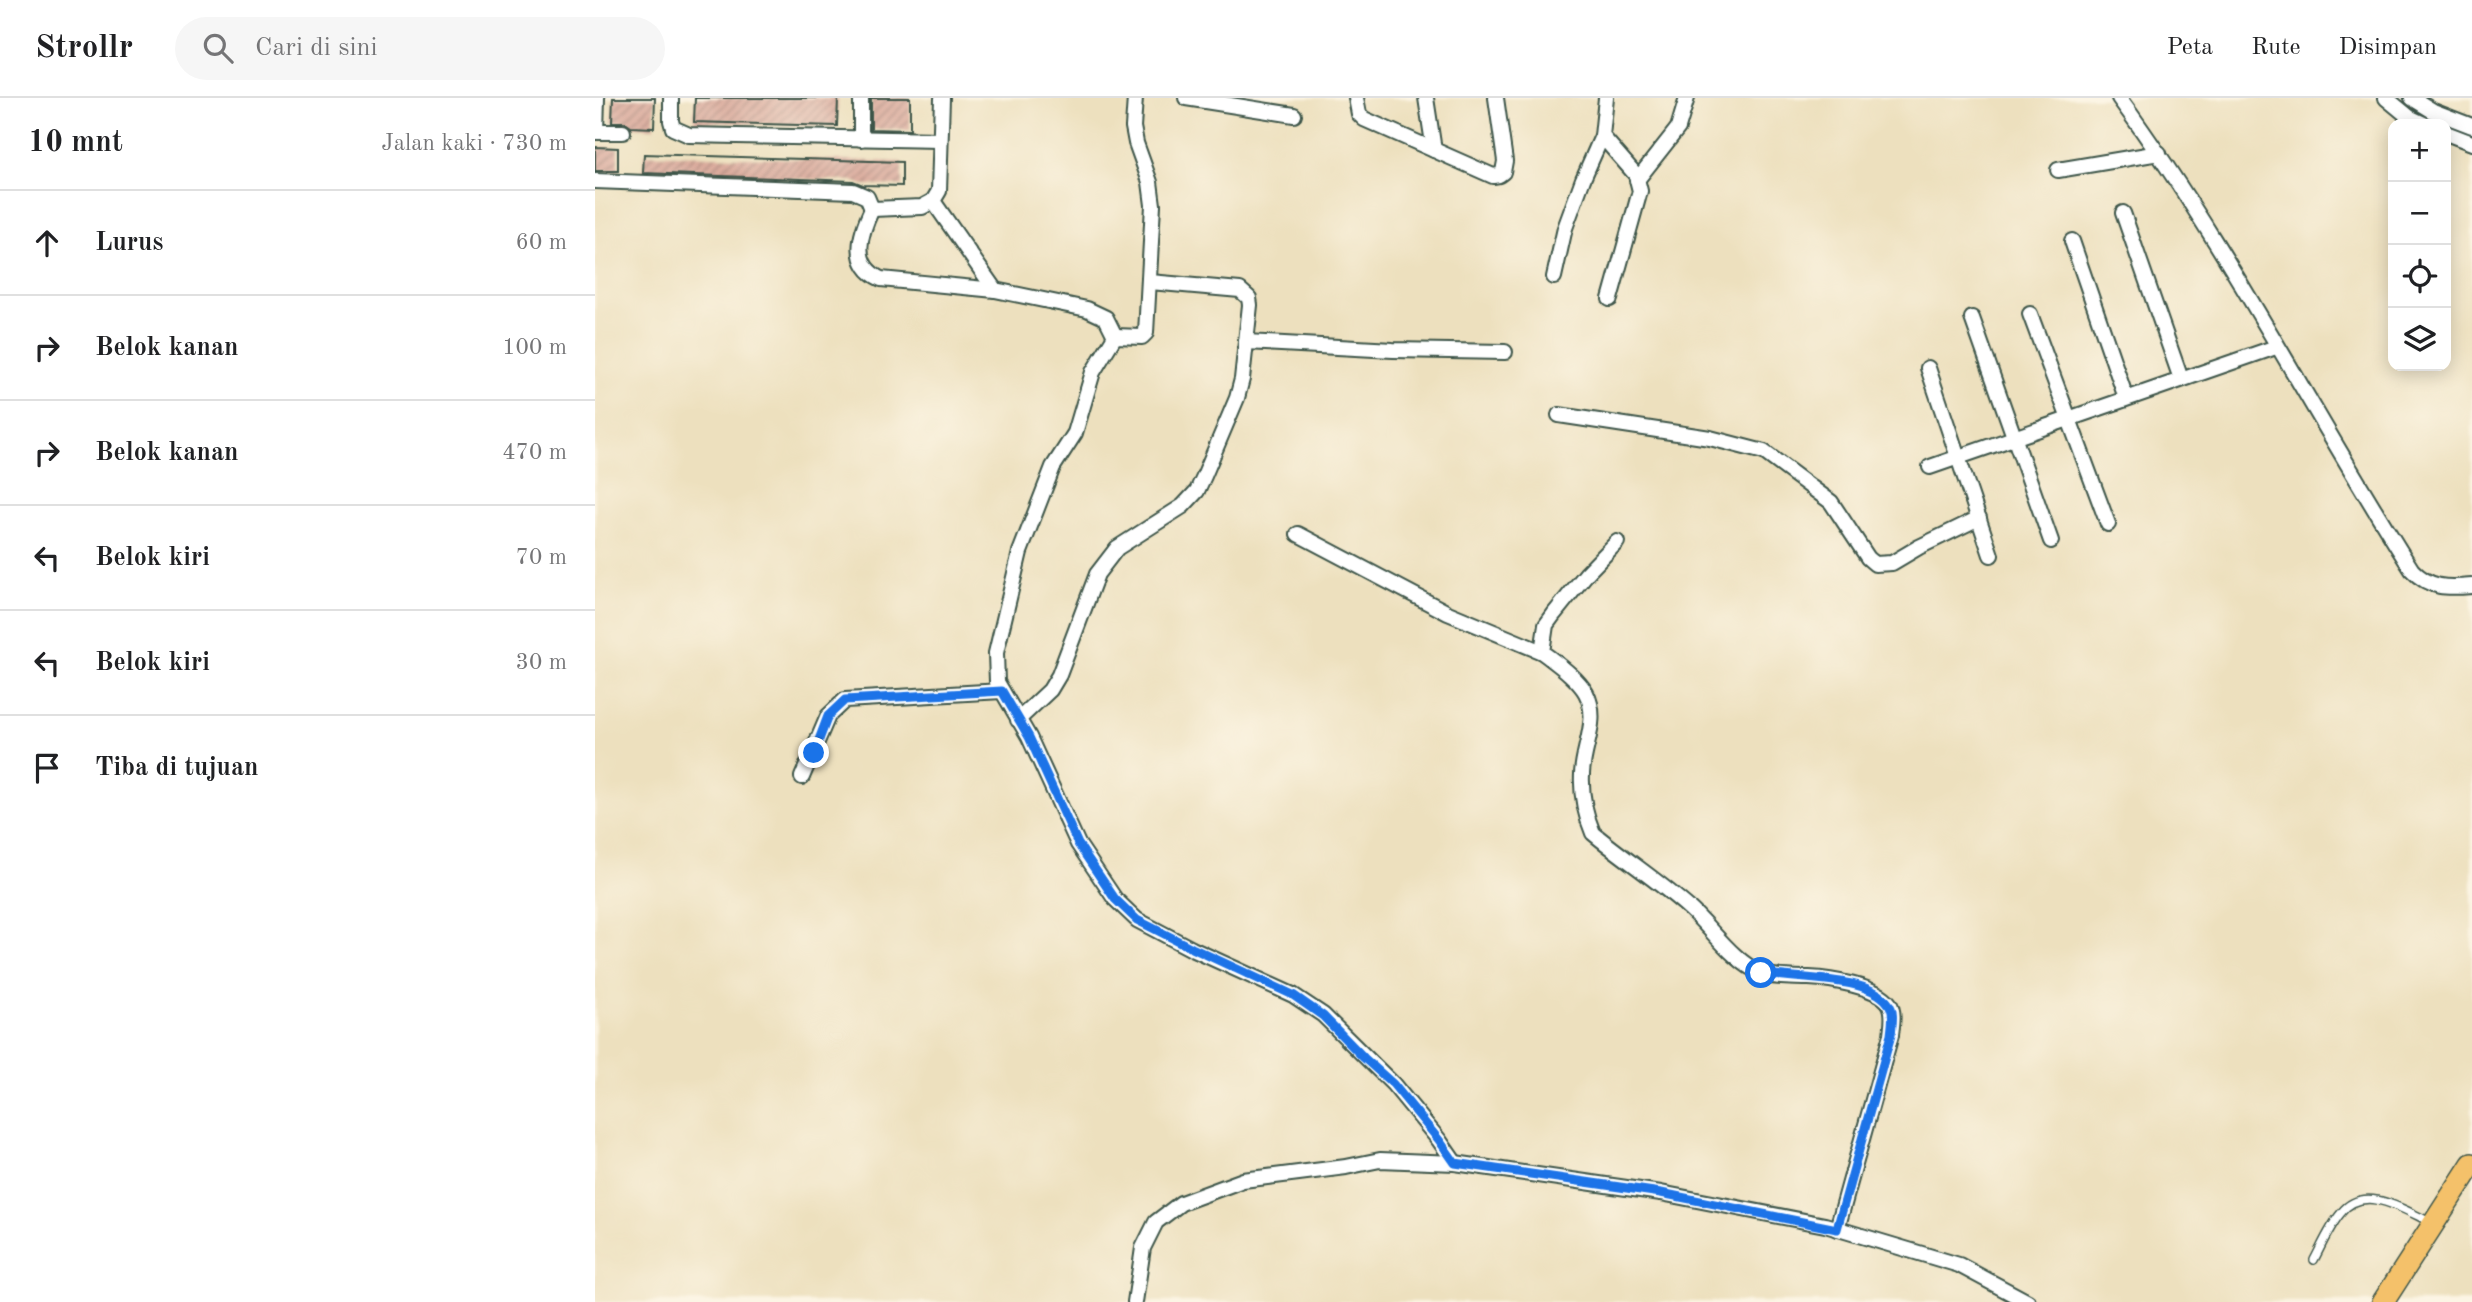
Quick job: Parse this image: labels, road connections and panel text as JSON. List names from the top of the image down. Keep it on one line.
{"page":{"header":"Strollr","search":"Cari di sini","nav":["Peta","Rute","Disimpan"],"heading":["10 mnt","Jalan kaki · 730 m"],"map_buttons":["+","−"],"list":[["Lurus","60 m"],["Belok kanan","100 m"],["Belok kanan","470 m"],["Belok kiri","70 m"],["Belok kiri","30 m"],"Tiba di tujuan"]}}
